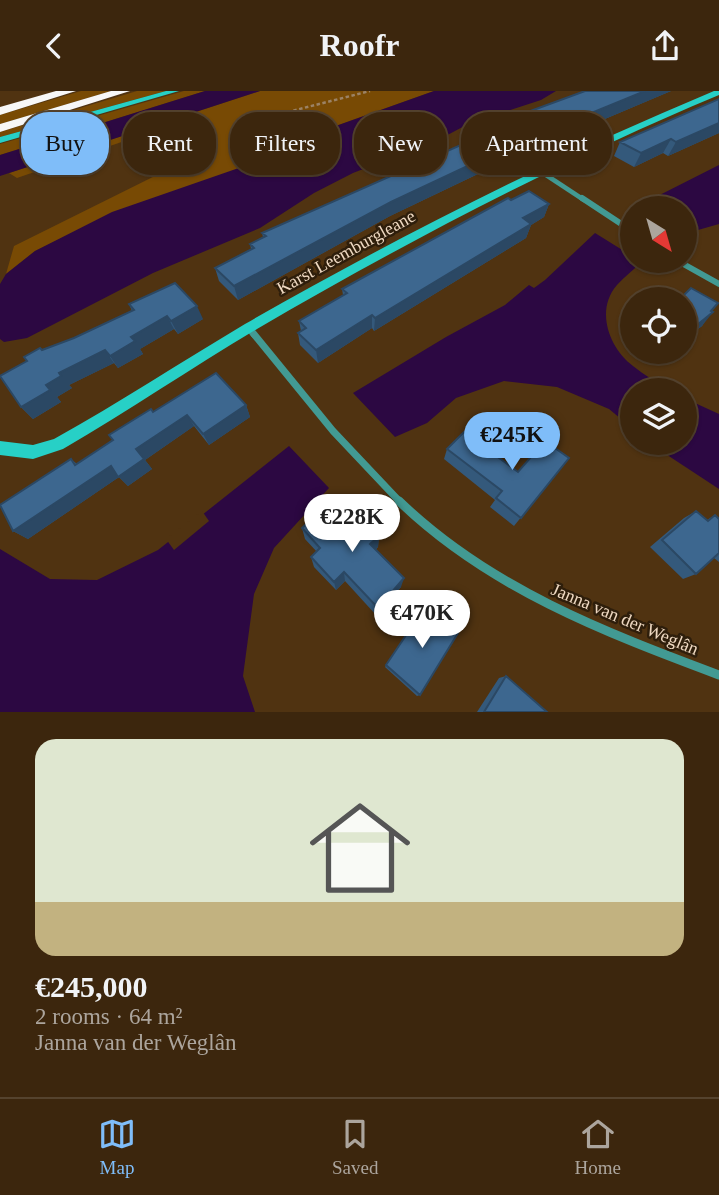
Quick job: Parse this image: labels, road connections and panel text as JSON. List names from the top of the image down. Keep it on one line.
{"streets":{"street":["Karst Leemburgleane","Janna van der Weglân"]},"crossings":[["Karst Leemburgleane","Janna van der Weglân"]],"north":"bottom right","page":{"header":"Roofr","chip":["Buy","Rent","Filters","New","Apartment"],"price":["€245K","€228K","€470K"],"list":[{"name":"€245,000","note":"2 rooms · 64 m² · Janna van der Weglân"}],"tabs":["Map","Saved","Home"]}}
